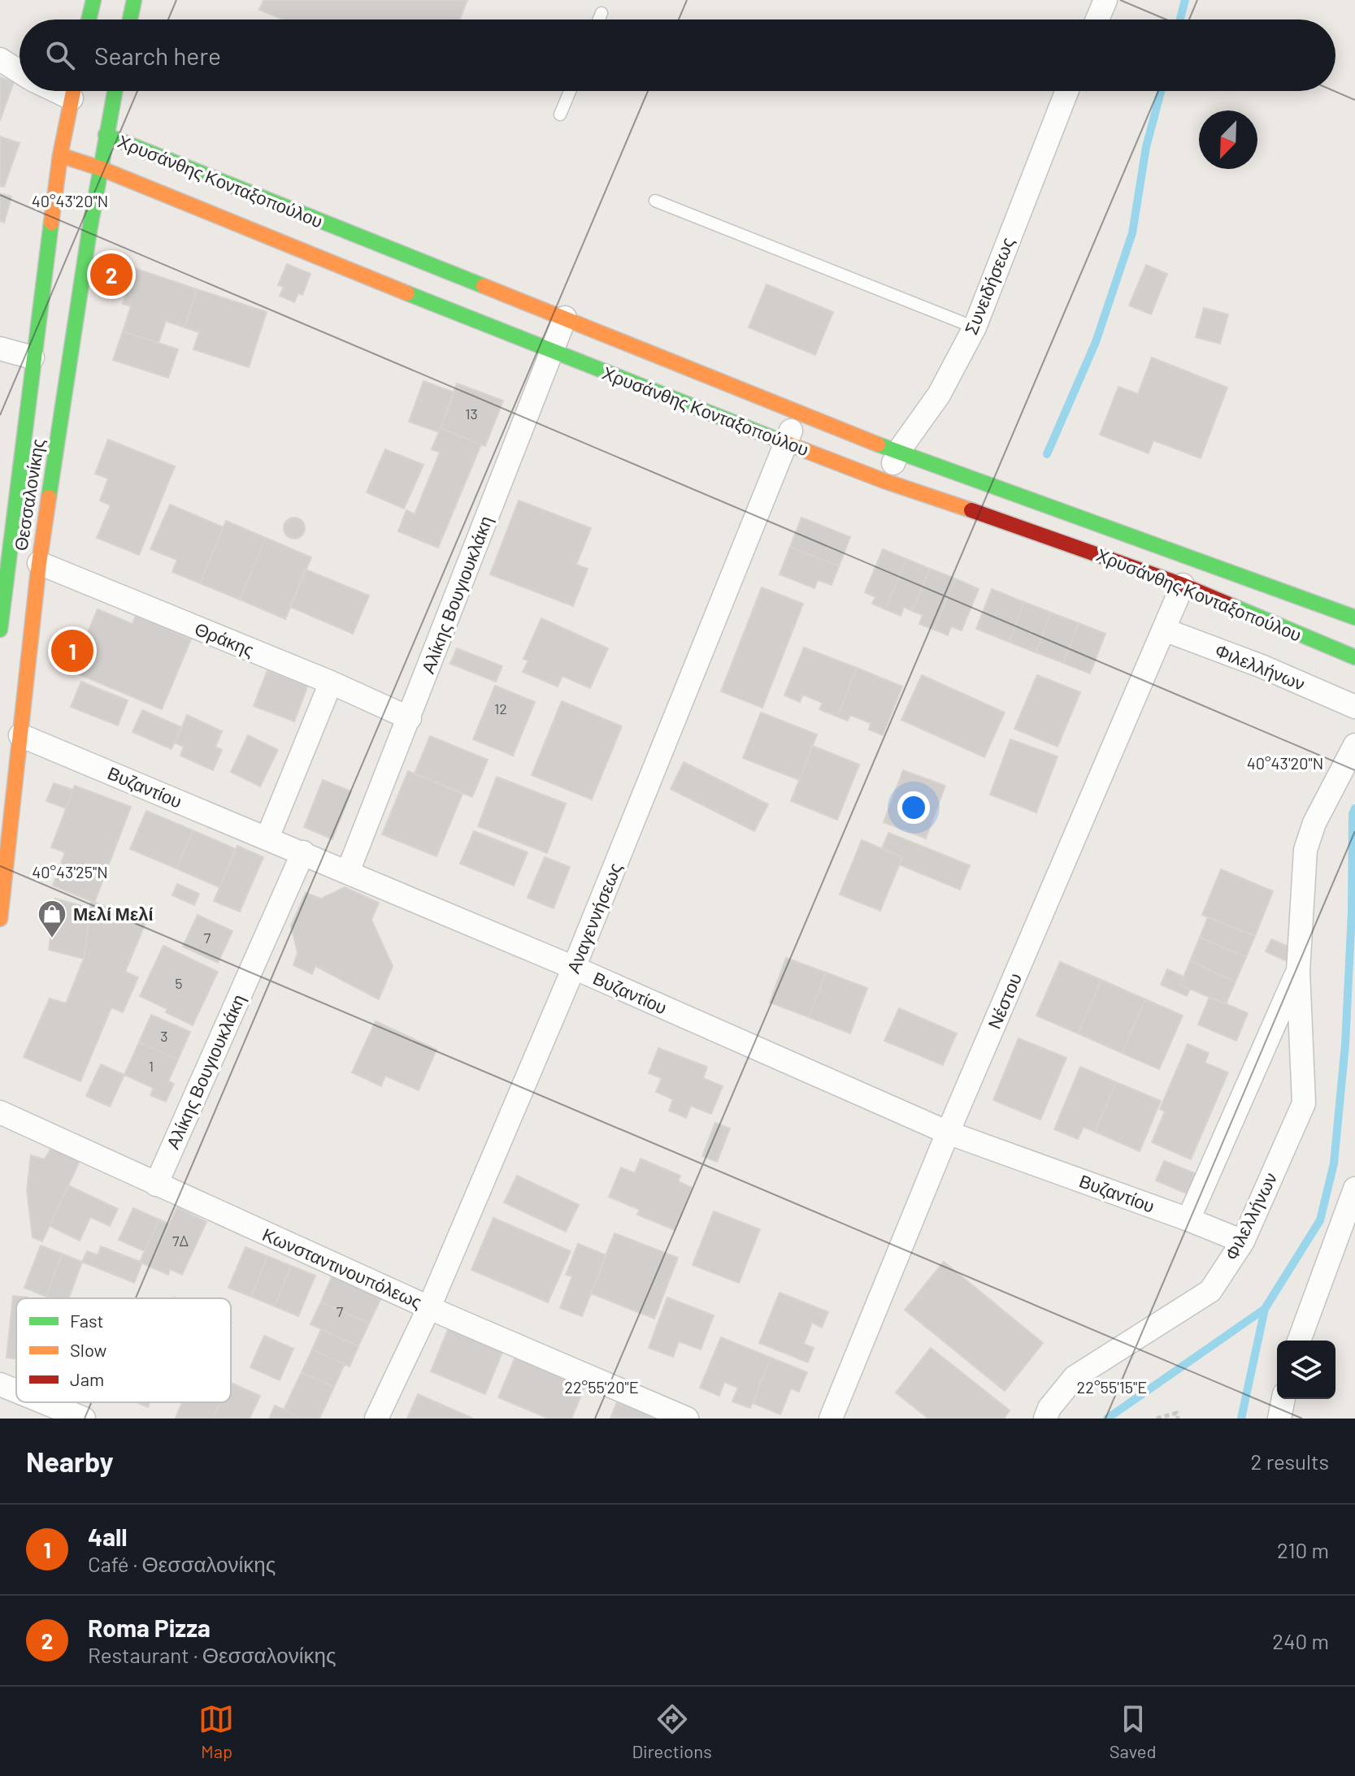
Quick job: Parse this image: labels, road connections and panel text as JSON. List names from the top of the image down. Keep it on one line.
{"streets":{"main road":["Χρυσάνθης Κονταξοπούλου","Θεσσαλονίκης"],"street":["Συνειδήσεως","Αλίκης Βουγιουκλάκη","Θράκης","Φιλελλήνων","Βυζαντίου","Αναγεννήσεως","Νέστου","Κωνσταντινουπόλεως"]},"crossings":[["Χρυσάνθης Κονταξοπούλου","Συνειδήσεως"],["Χρυσάνθης Κονταξοπούλου","Θεσσαλονίκης"],["Χρυσάνθης Κονταξοπούλου","Αλίκης Βουγιουκλάκη"],["Χρυσάνθης Κονταξοπούλου","Αναγεννήσεως"],["Χρυσάνθης Κονταξοπούλου","Νέστου"],["Θεσσαλονίκης","Θράκης"],["Θεσσαλονίκης","Βυζαντίου"],["Αλίκης Βουγιουκλάκη","Θράκης"],["Αλίκης Βουγιουκλάκη","Βυζαντίου"],["Αλίκης Βουγιουκλάκη","Κωνσταντινουπόλεως"],["Φιλελλήνων","Βυζαντίου"],["Φιλελλήνων","Νέστου"],["Βυζαντίου","Αναγεννήσεως"],["Βυζαντίου","Νέστου"],["Αναγεννήσεως","Κωνσταντινουπόλεως"]],"places":{"shop":["Μελί Μελί"]},"house_numbers":["13","12","7","5","3","1","7Δ","7"],"legend":["Fast","Slow","Jam"],"north":"bottom left","page":{"search":"Search here","pins":["2","1"],"heading":["Nearby","2 results"],"list":[{"mark":"1","name":"4all","note":"Café · Θεσσαλονίκης","value":"210 m"},{"mark":"2","name":"Roma Pizza","note":"Restaurant · Θεσσαλονίκης","value":"240 m"}],"nav":["Map","Directions","Saved"]},"coordinates":["40°43'20\"N","40°43'25\"N","22°55'20\"E","22°55'15\"E"]}
